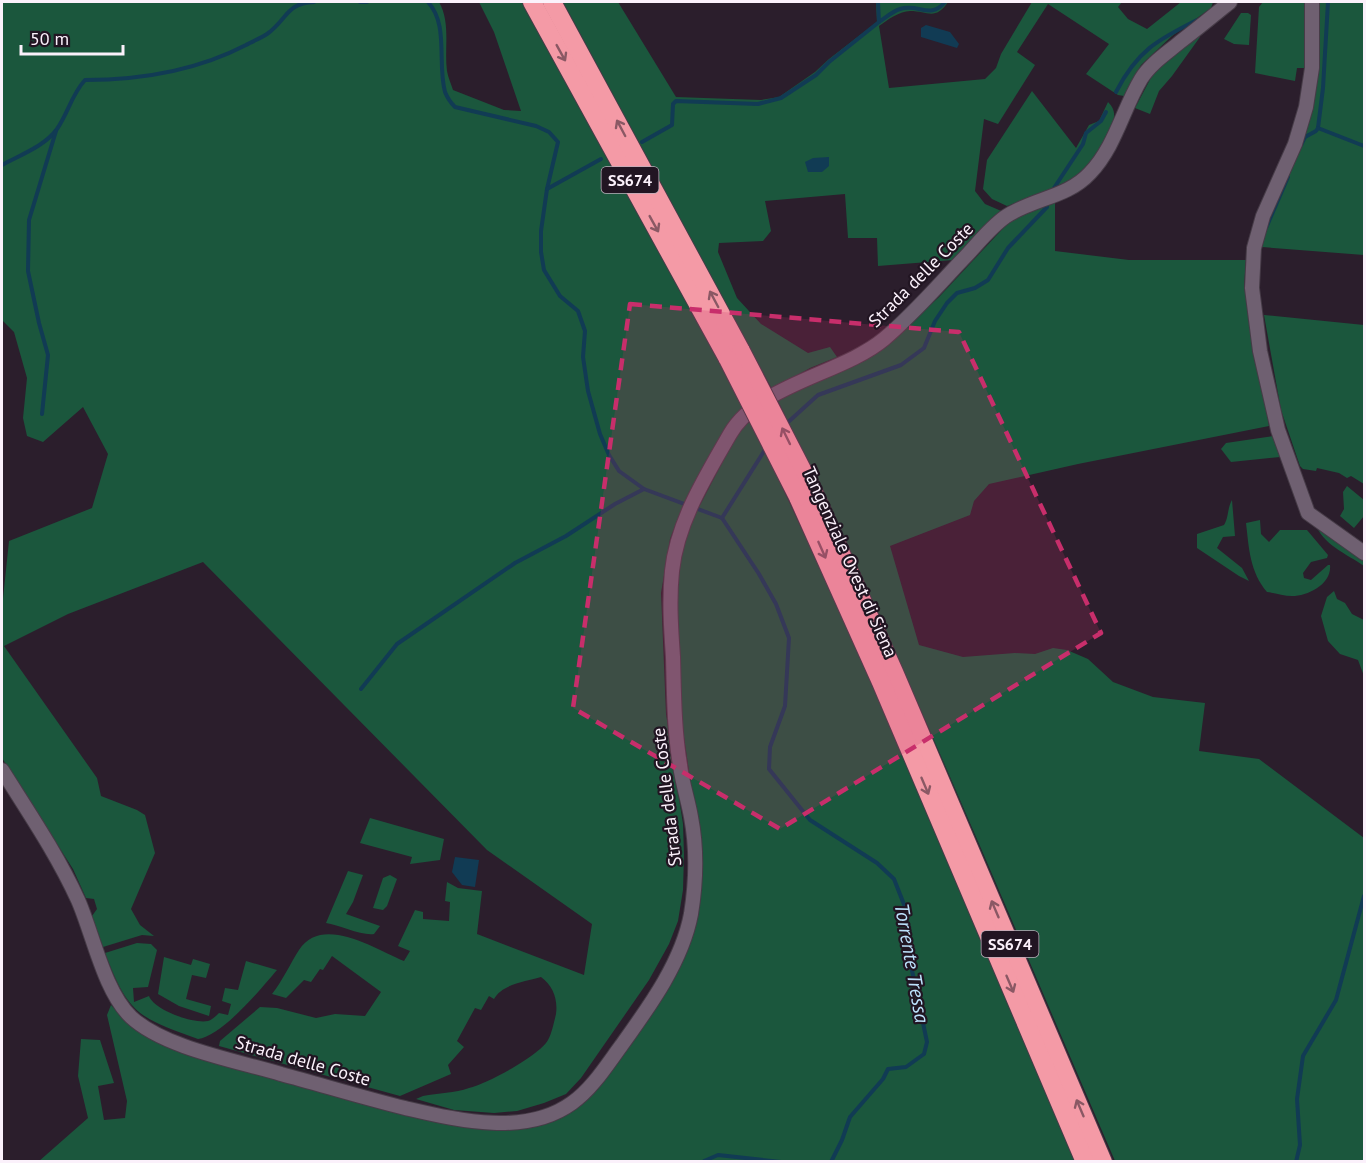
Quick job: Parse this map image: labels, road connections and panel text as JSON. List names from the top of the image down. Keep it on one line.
{"streets":{"highway":["SS674","Tangenziale Ovest di Siena"],"street":["Strada delle Coste"]},"water":["Torrente Tressa"],"scale_bar":"50 m"}
